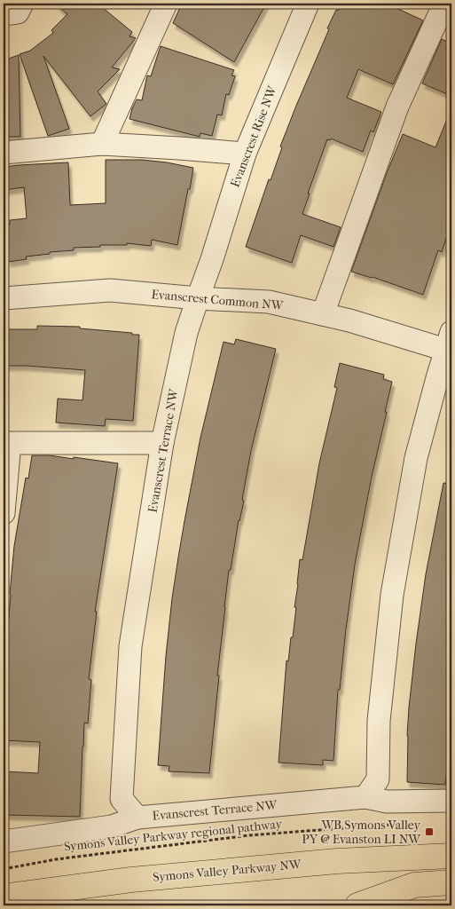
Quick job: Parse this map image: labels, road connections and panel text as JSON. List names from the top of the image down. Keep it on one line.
{"streets":{"main road":["Symons Valley Parkway NW"],"street":["Evanscrest Rise NW","Evanscrest Common NW","Evanscrest Terrace NW"],"path":["Symons Valley Parkway regional pathway"]},"crossings":[["Evanscrest Rise NW","Evanscrest Common NW"],["Evanscrest Rise NW","Evanscrest Terrace NW"],["Evanscrest Common NW","Evanscrest Terrace NW"]],"places":{"transit":["WB Symons Valley PY @ Evanston LI NW"]}}
